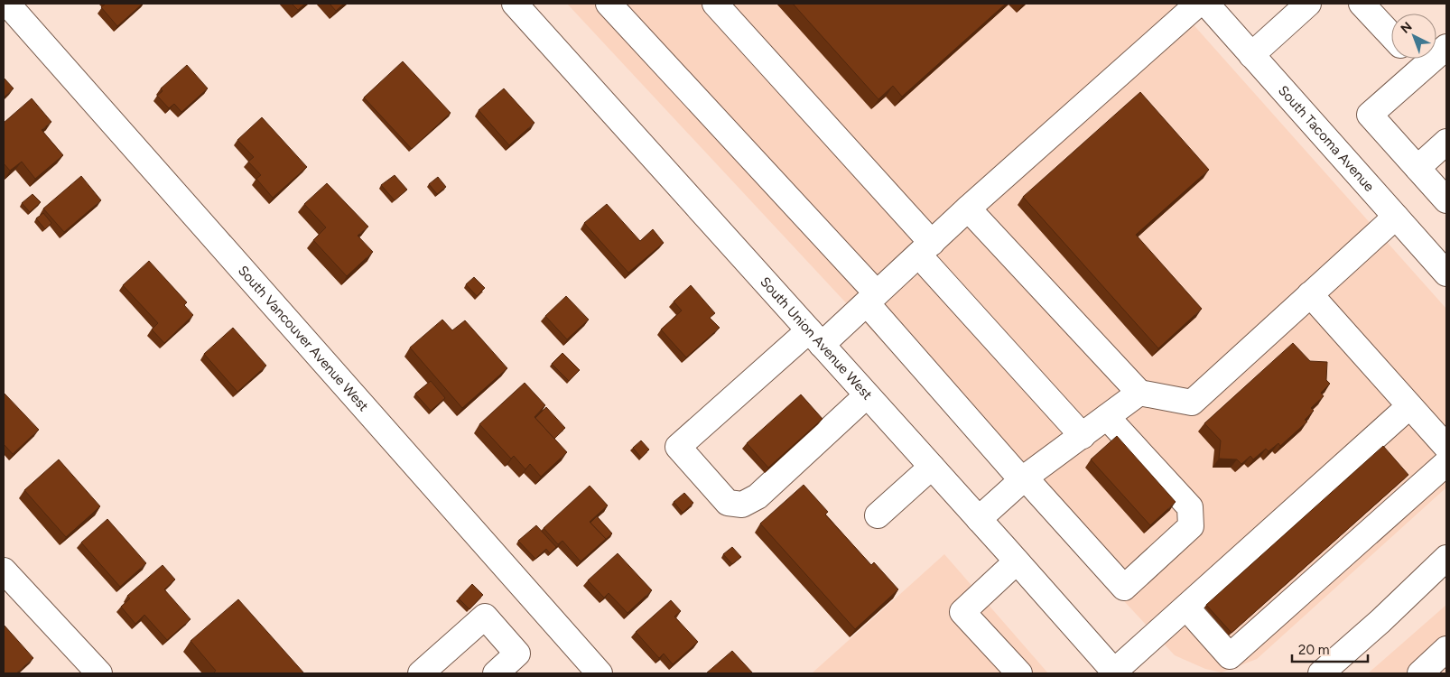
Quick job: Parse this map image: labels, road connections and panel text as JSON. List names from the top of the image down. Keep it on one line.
{"streets":{"street":["South Tacoma Avenue","South Union Avenue West","South Vancouver Avenue West"]},"scale_bar":"20 m","north":"top left"}
